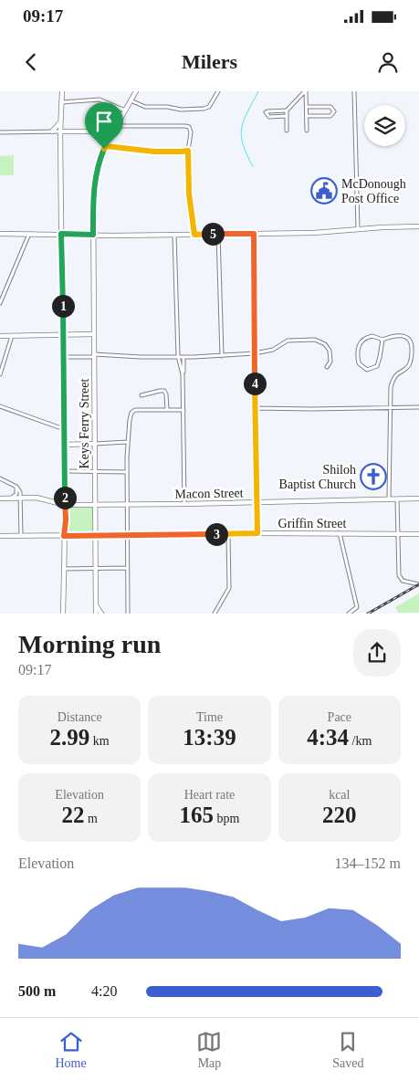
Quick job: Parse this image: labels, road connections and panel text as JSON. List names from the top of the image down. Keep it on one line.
{"streets":{"main road":["Keys Ferry Street","Macon Street","Griffin Street"]},"crossings":[["Keys Ferry Street","Macon Street"],["Keys Ferry Street","Griffin Street"]],"places":{"public building":["McDonough Post Office"],"church":["Shiloh Baptist Church"]},"page":{"status":"09:17","header":"Milers","pins":["5","1","4","2","3"],"heading":["Morning run","09:17"],"stats":[["Distance","2.99 km"],["Time","13:39"],["Pace","4:34 /km"],["Elevation","22 m"],["Heart rate","165 bpm"],["kcal","220"]],"chart":["Elevation","134–152 m"],"list":[{"name":"500 m","note":"4:20"}],"tabs":["Home","Map","Saved"]}}
